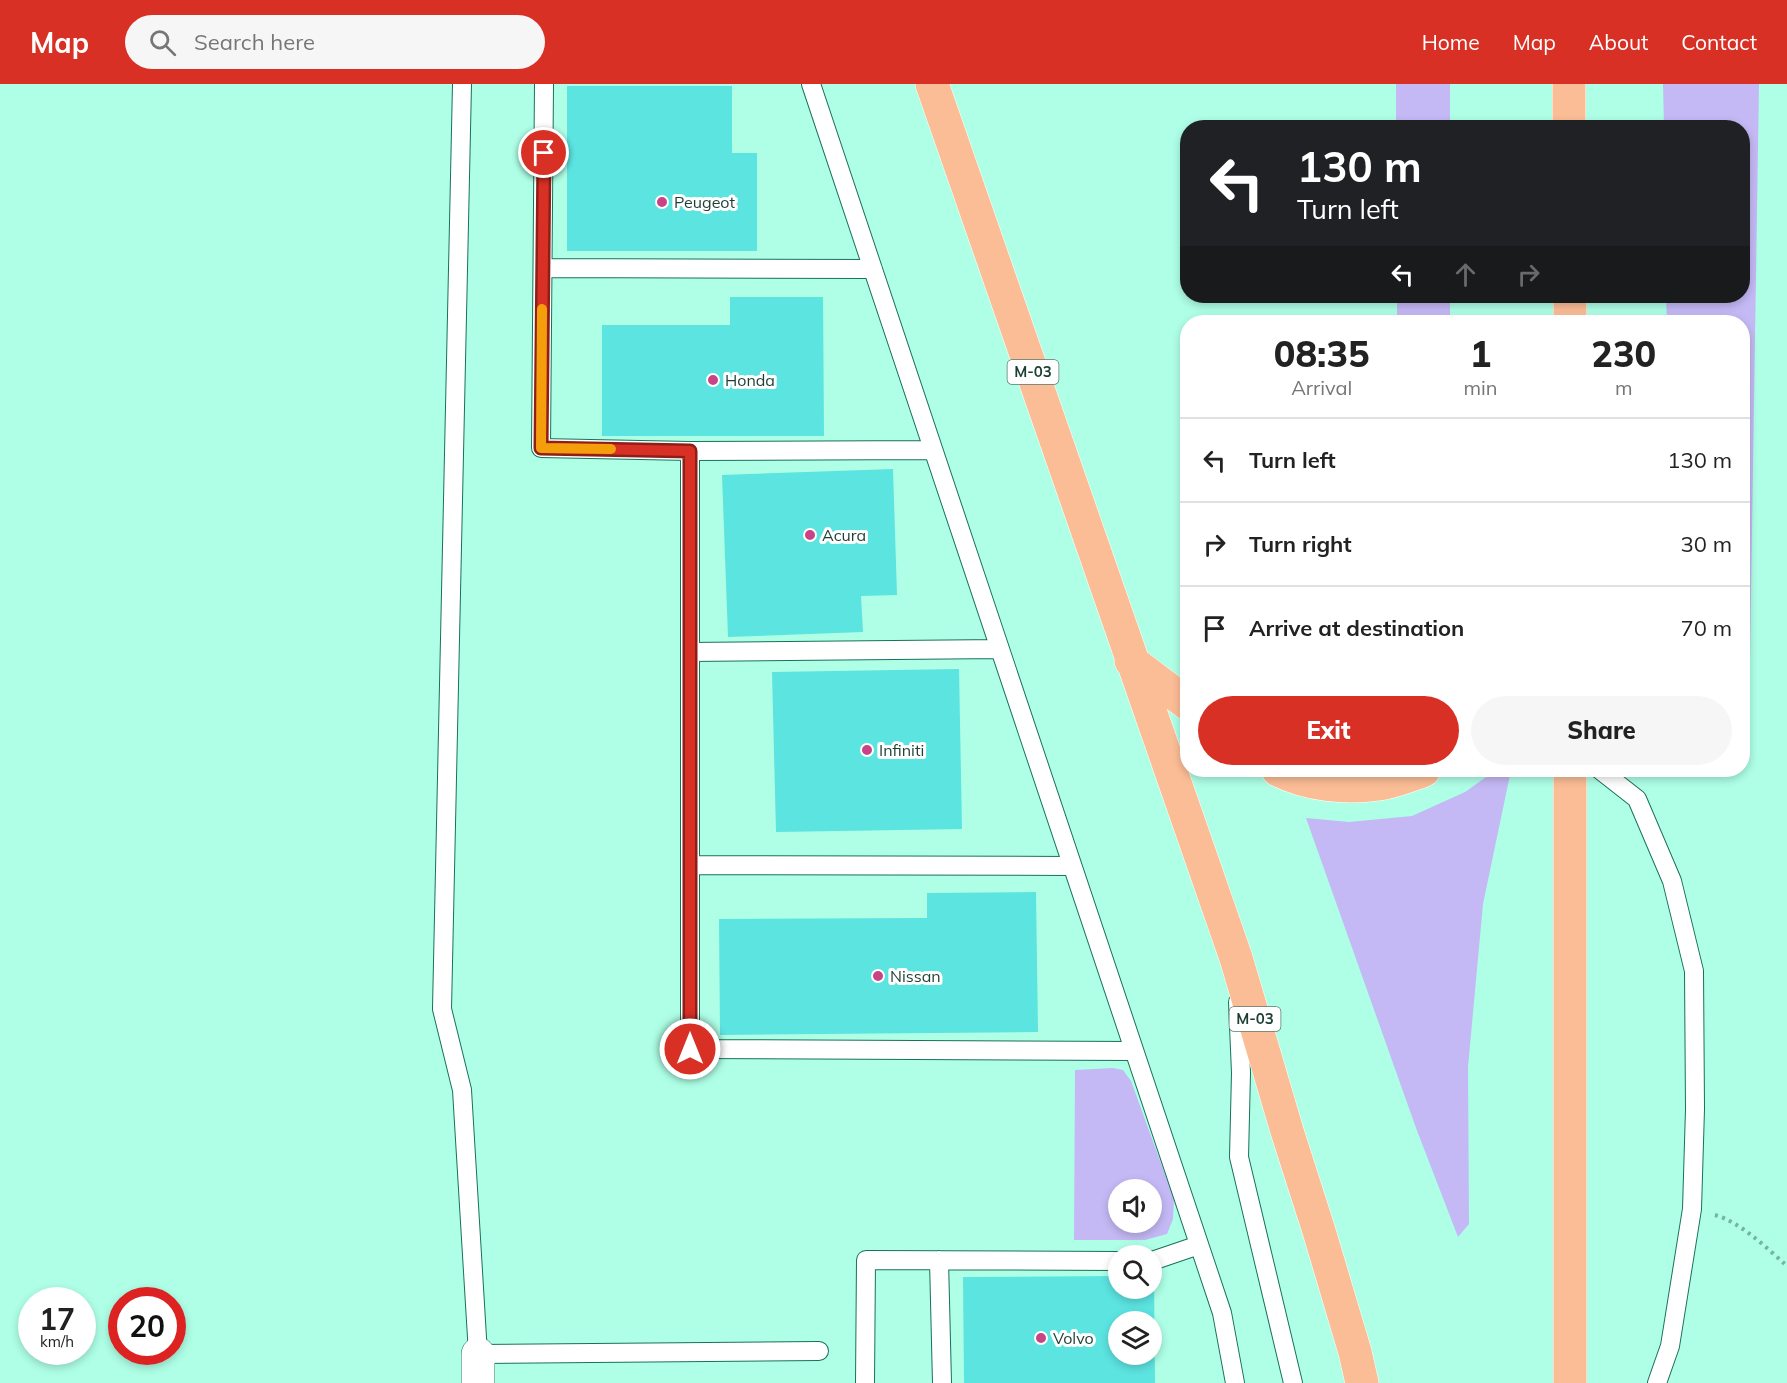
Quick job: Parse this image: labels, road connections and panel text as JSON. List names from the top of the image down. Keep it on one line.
{"streets":{"highway":["М-03"]},"places":["Peugeot","Honda","Acura","Infiniti","Nissan","Volvo"],"page":{"header":"Map","search":"Search here","nav":["Home","Map","About","Contact"],"turn":["130 m","Turn left"],"eta":["08:35","Arrival","1","min","230","m"],"list":[{"name":"Turn left","value":"130 m"},{"name":"Turn right","value":"30 m"},{"name":"Arrive at destination","value":"70 m"}],"buttons":["Exit","Share"],"speed":"17 km/h","limit":"20"}}
